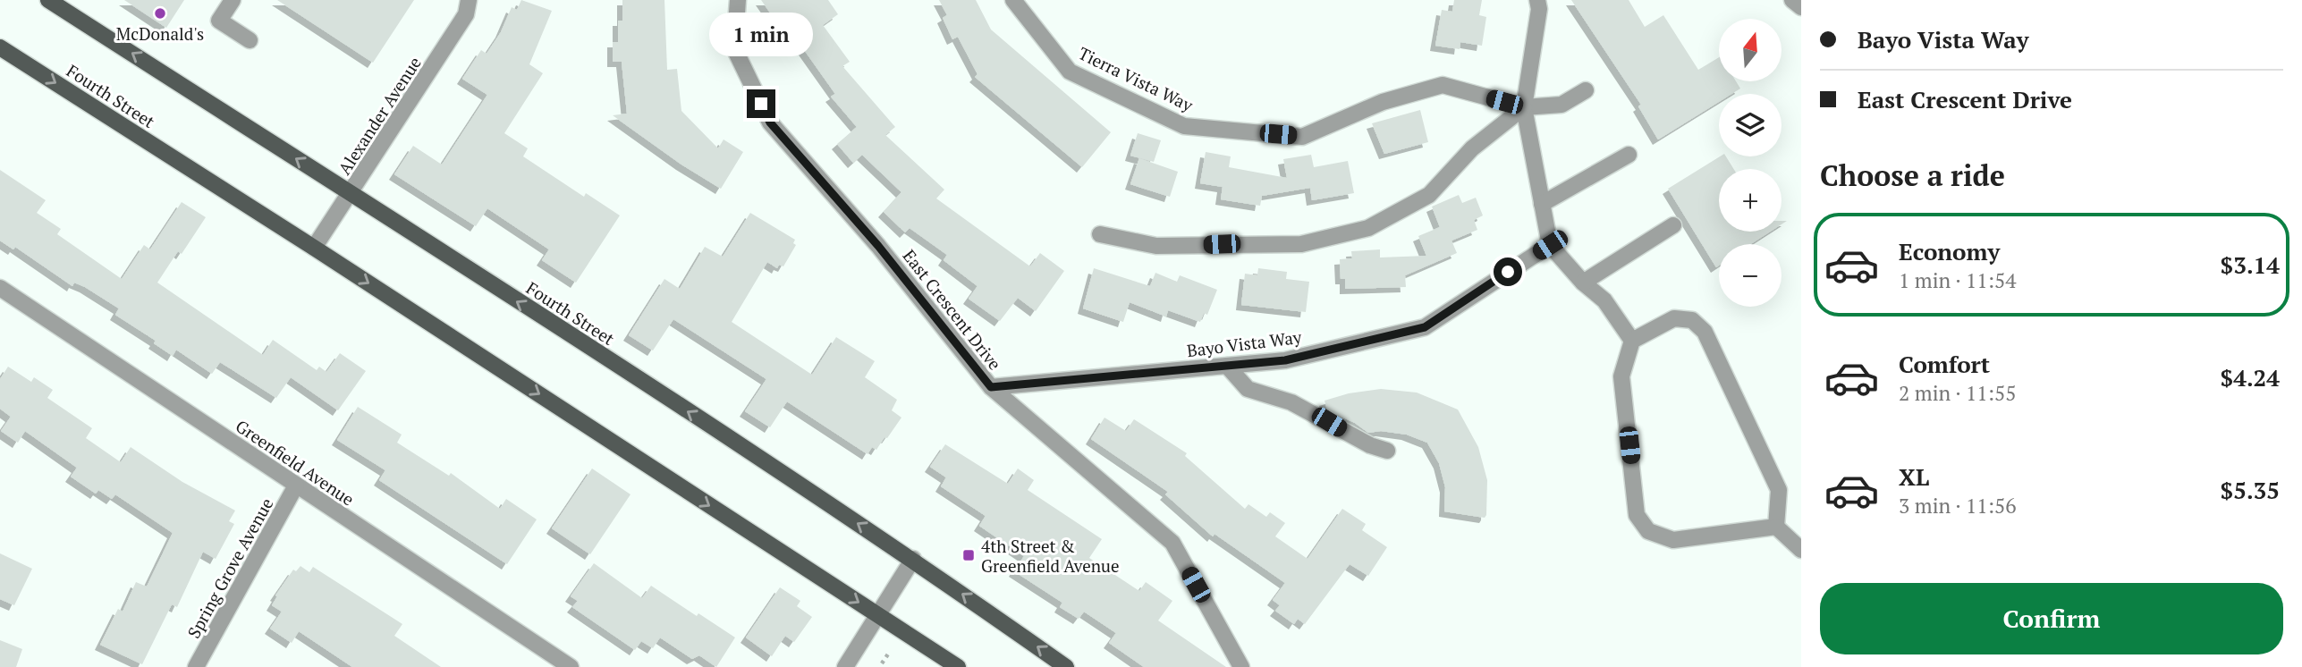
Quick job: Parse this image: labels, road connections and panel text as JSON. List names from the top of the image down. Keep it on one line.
{"streets":{"main road":["Fourth Street"],"street":["Tierra Vista Way","Alexander Avenue","East Crescent Drive","Bayo Vista Way","Greenfield Avenue","Spring Grove Avenue"]},"crossings":[["Fourth Street","Alexander Avenue"],["East Crescent Drive","Bayo Vista Way"],["Greenfield Avenue","Spring Grove Avenue"]],"places":{"other":["McDonald's"],"transit":["4th Street & Greenfield Avenue"]},"north":"top","page":{"banner":["Bayo Vista Way","East Crescent Drive"],"bubble":"1 min","map_buttons":["+","−"],"heading":"Choose a ride","list":[{"name":"Economy","note":"1 min · 11:54","value":"$3.14"},{"name":"Comfort","note":"2 min · 11:55","value":"$4.24"},{"name":"XL","note":"3 min · 11:56","value":"$5.35"}],"buttons":"Confirm"}}
